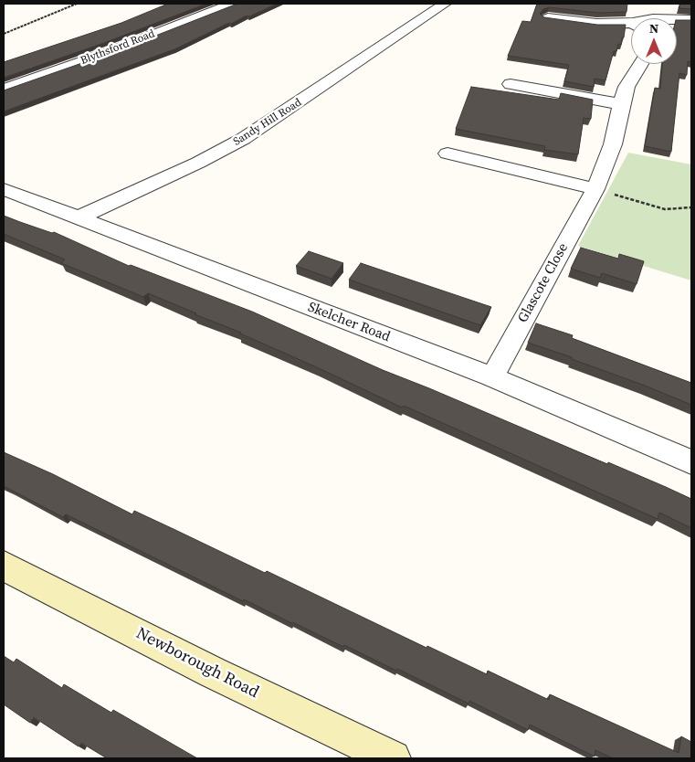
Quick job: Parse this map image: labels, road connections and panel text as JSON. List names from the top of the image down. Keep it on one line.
{"streets":{"street":["Blythsford Road","Sandy Hill Road","Glascote Close","Skelcher Road","Newborough Road"]},"crossings":[["Sandy Hill Road","Skelcher Road"],["Glascote Close","Skelcher Road"]],"north":"top"}
